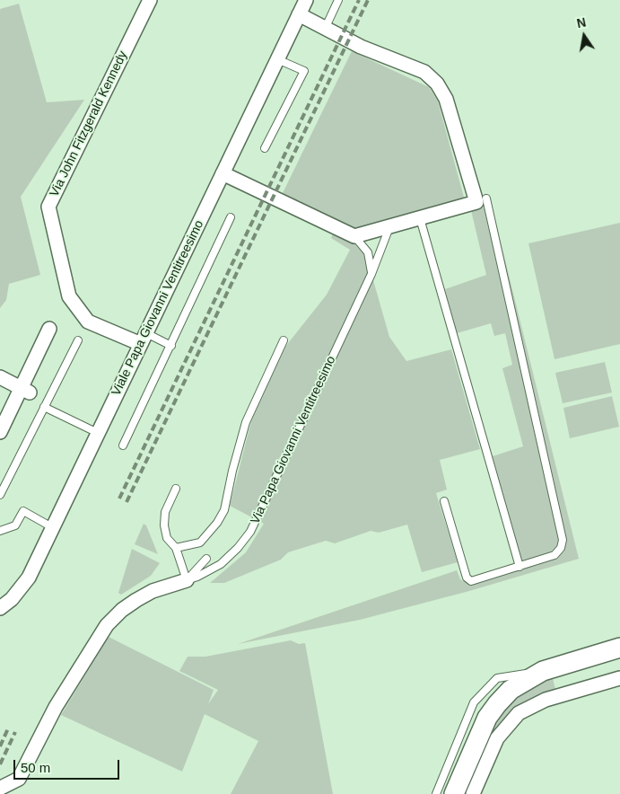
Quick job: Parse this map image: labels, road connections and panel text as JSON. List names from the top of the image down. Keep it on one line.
{"streets":{"street":["Via John Fitzgerald Kennedy","Viale Papa Giovanni Ventitreesimo","Via Papa Giovanni Ventitreesimo"]},"crossings":[["Via John Fitzgerald Kennedy","Viale Papa Giovanni Ventitreesimo"]],"scale_bar":"50 m","north":"top"}
